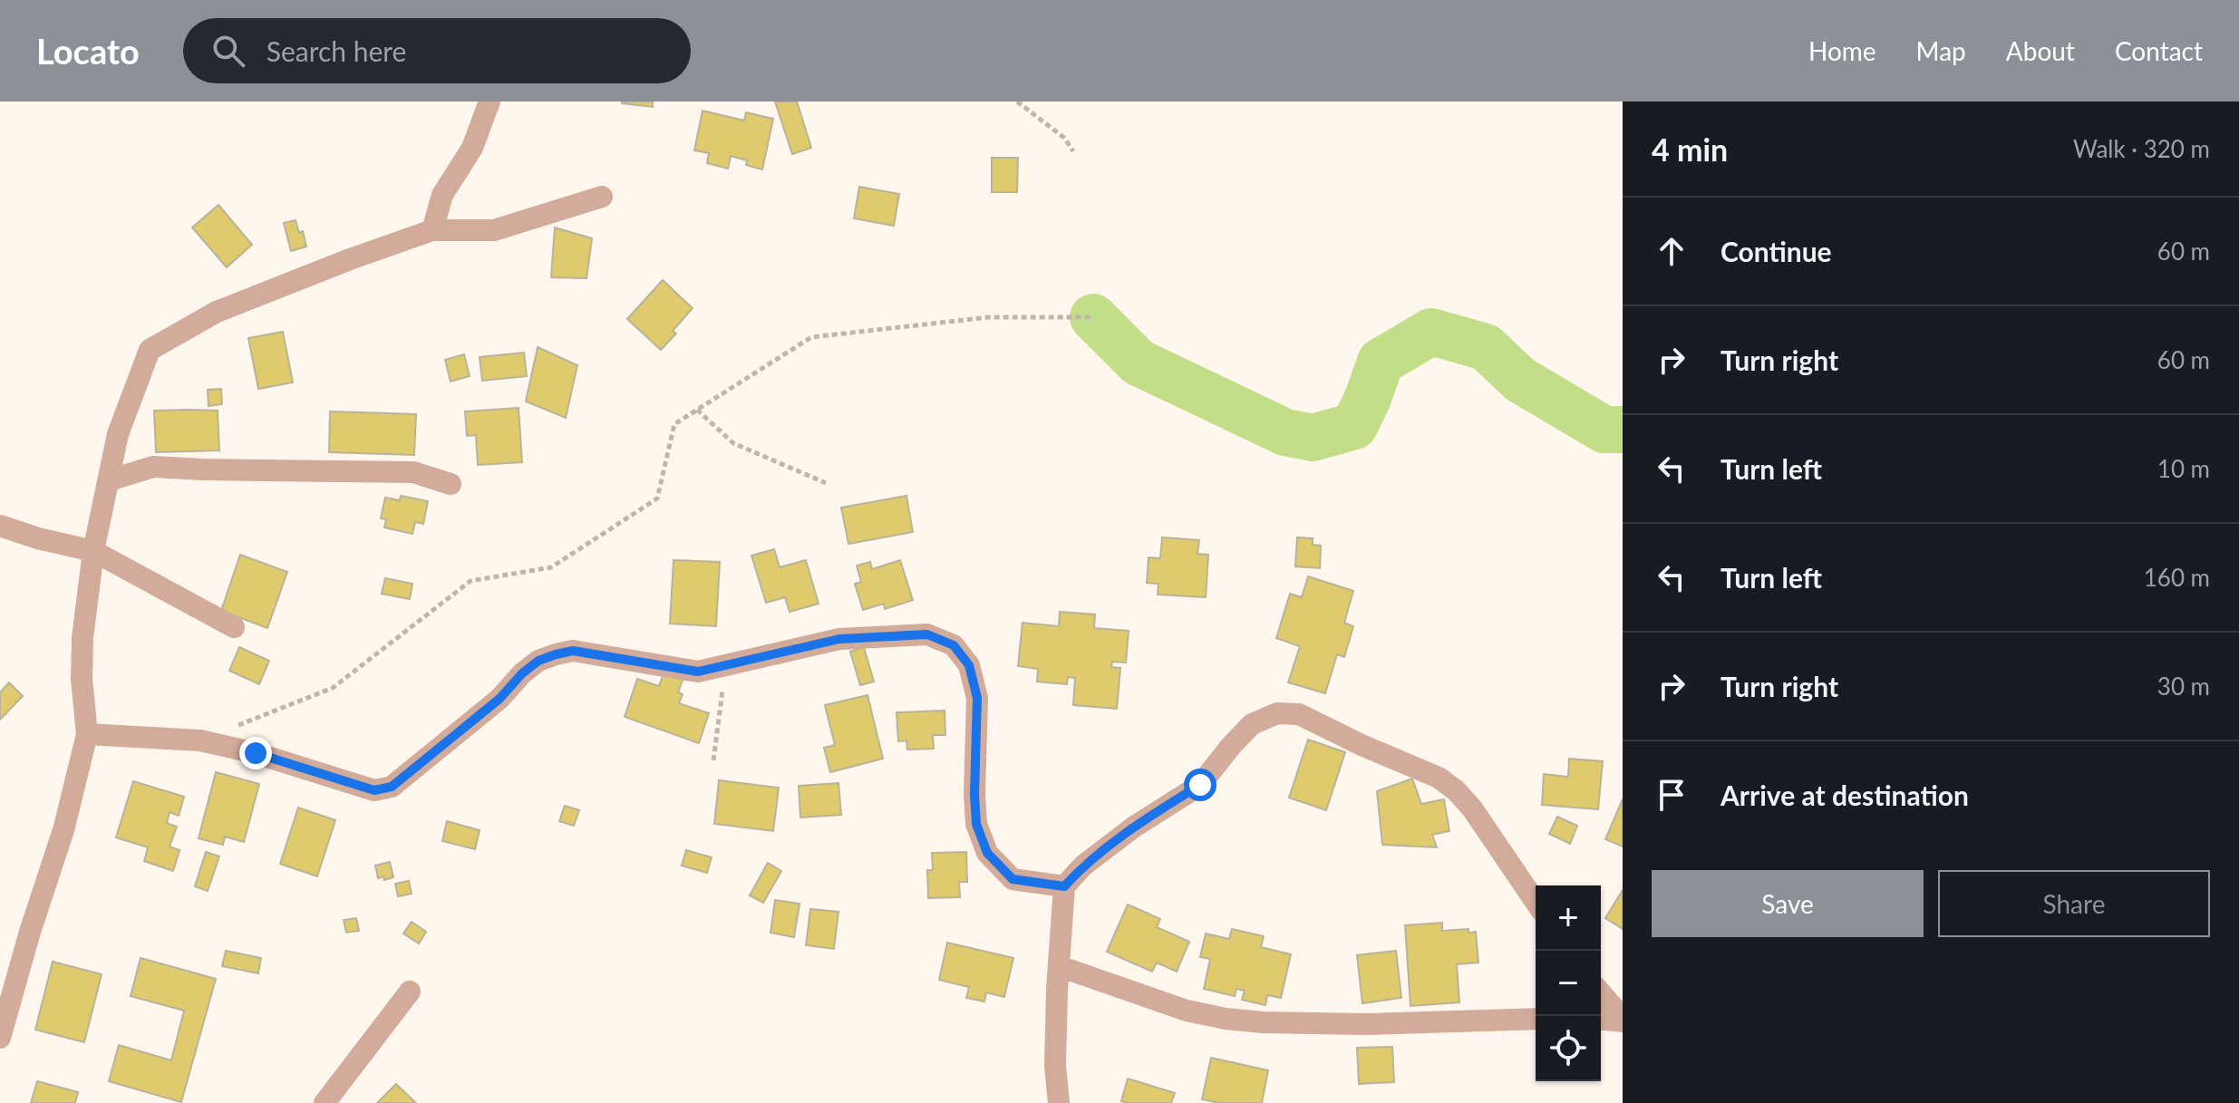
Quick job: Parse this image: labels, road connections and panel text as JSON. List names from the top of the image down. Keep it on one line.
{"page":{"header":"Locato","search":"Search here","nav":["Home","Map","About","Contact"],"heading":["4 min","Walk · 320 m"],"list":[["Continue","60 m"],["Turn right","60 m"],["Turn left","10 m"],["Turn left","160 m"],["Turn right","30 m"],"Arrive at destination"],"buttons":["Save","Share"],"map_buttons":["+","−"]}}
